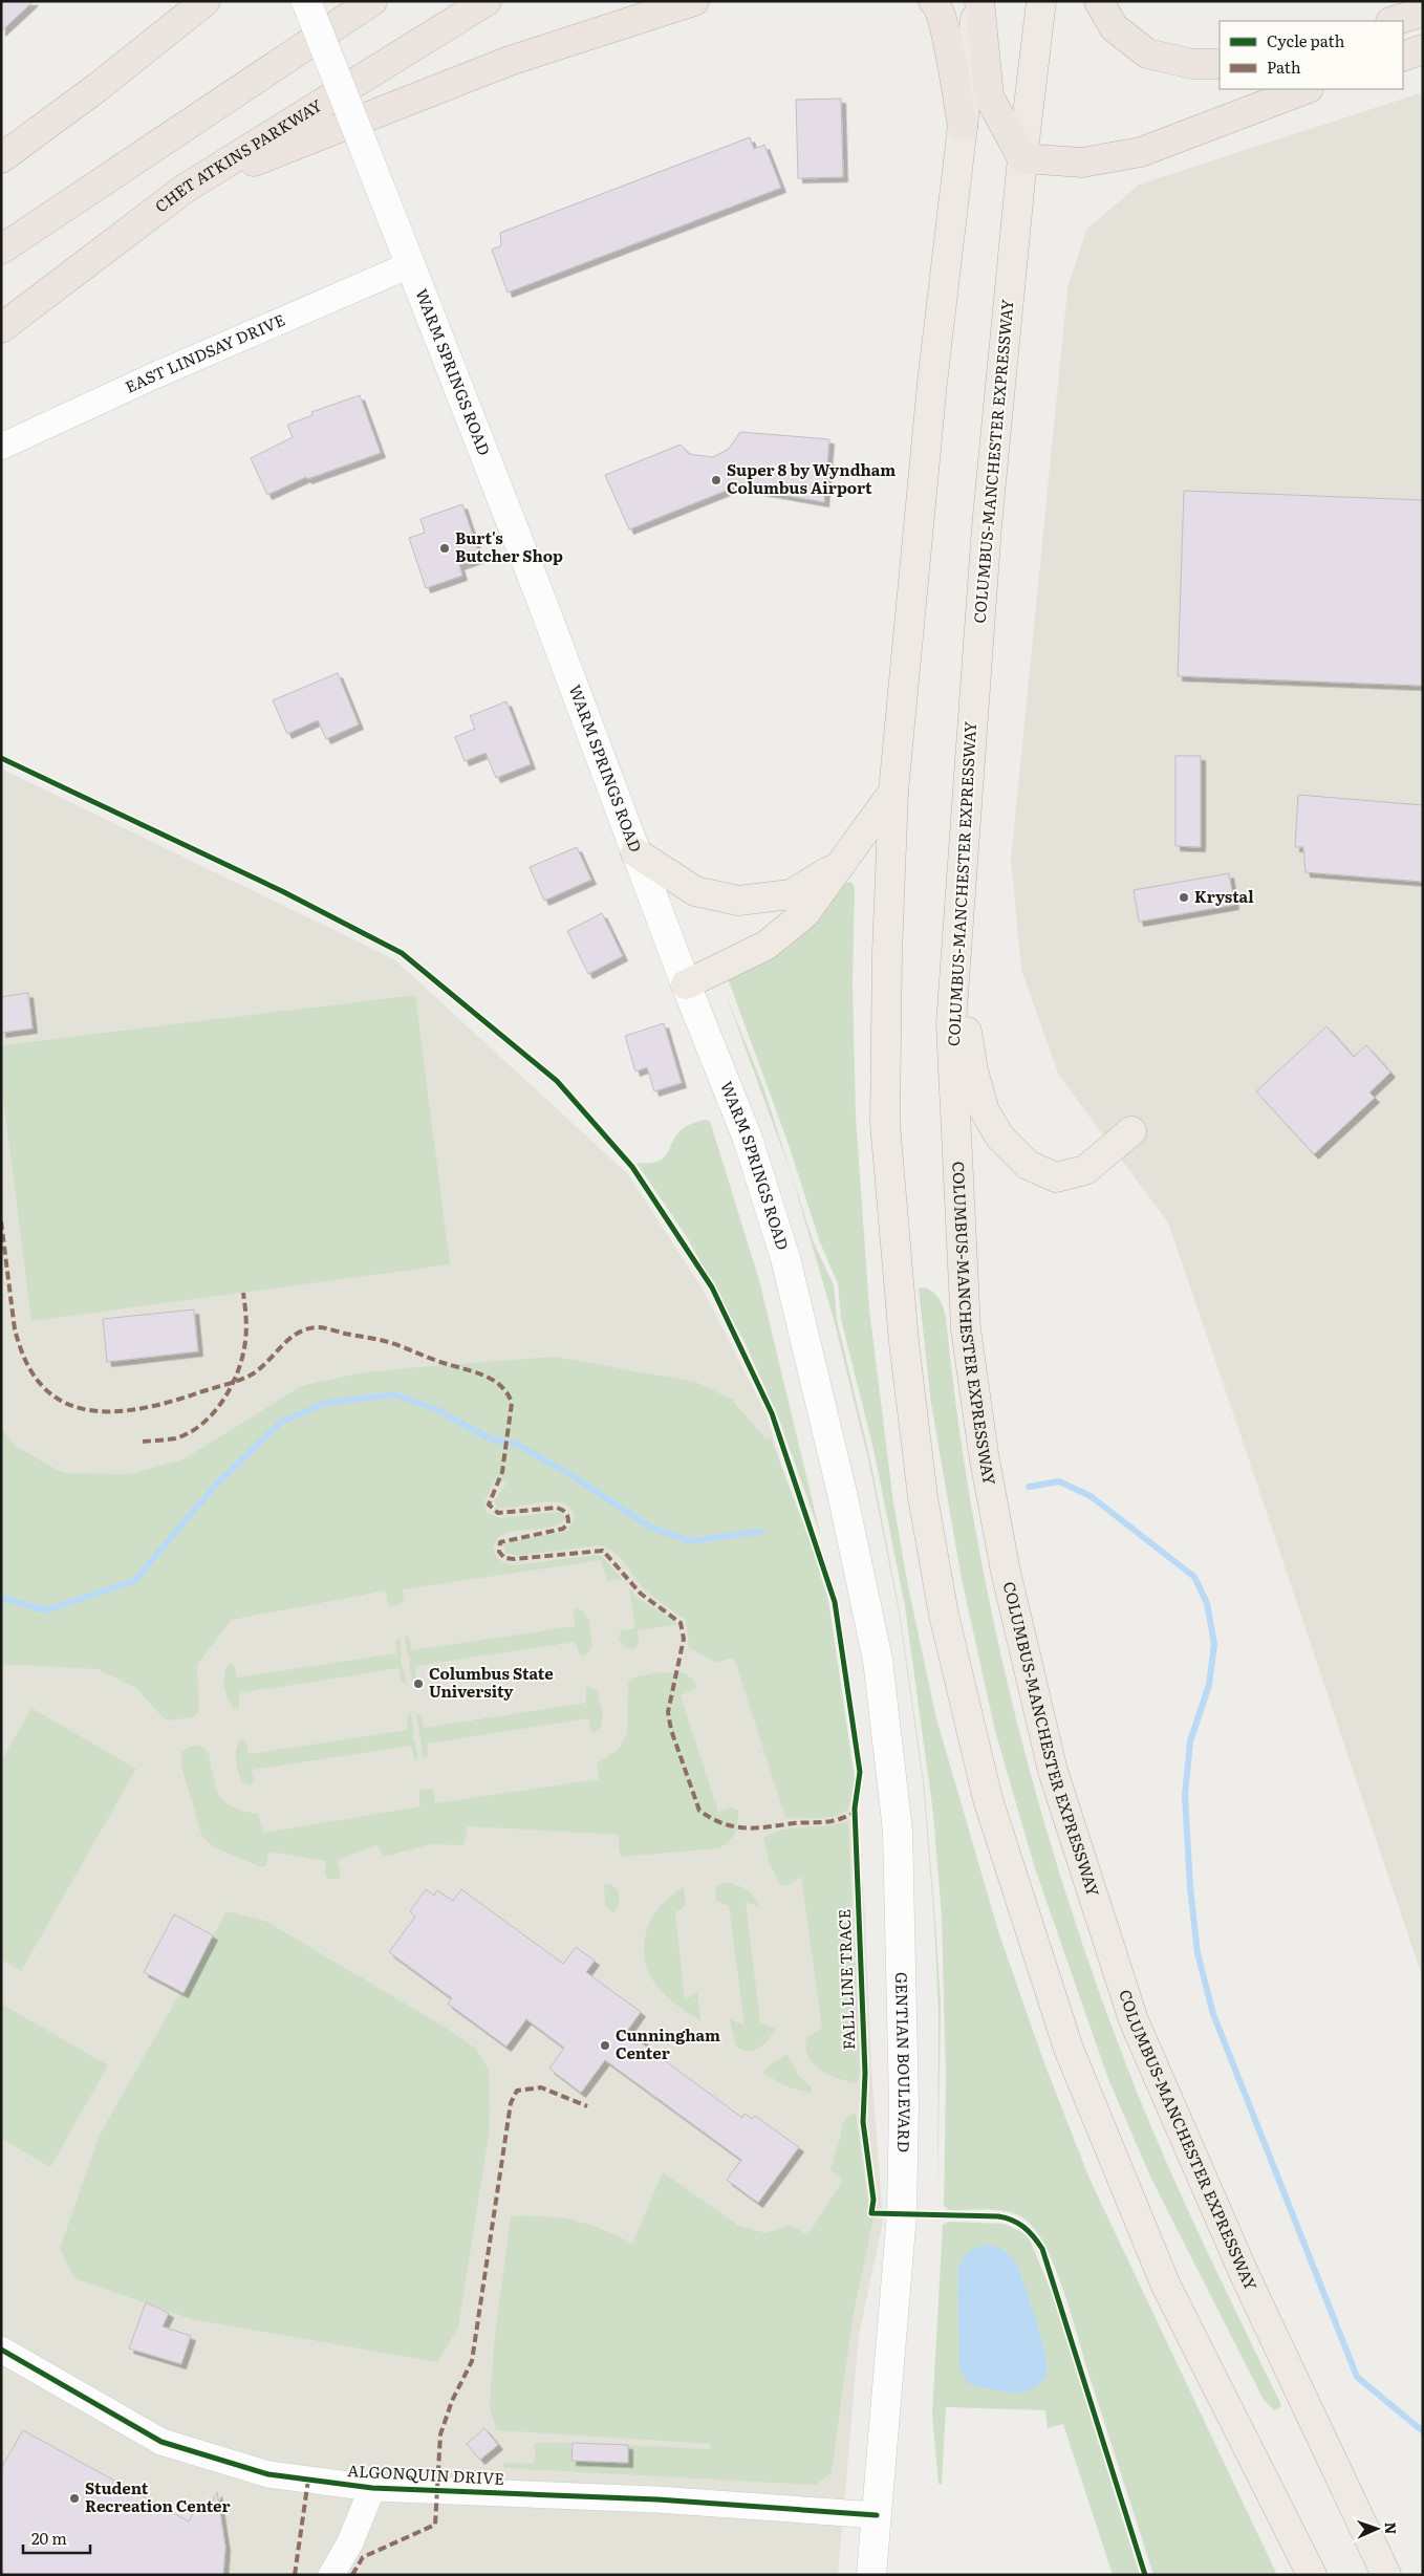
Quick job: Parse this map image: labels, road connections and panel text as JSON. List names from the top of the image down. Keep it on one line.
{"streets":{"highway":["CHET ATKINS PARKWAY","COLUMBUS-MANCHESTER EXPRESSWAY"],"main road":["WARM SPRINGS ROAD","GENTIAN BOULEVARD"],"street":["EAST LINDSAY DRIVE","ALGONQUIN DRIVE"],"cycle path":["FALL LINE TRACE"]},"crossings":[["EAST LINDSAY DRIVE","WARM SPRINGS ROAD"],["WARM SPRINGS ROAD","GENTIAN BOULEVARD"],["GENTIAN BOULEVARD","ALGONQUIN DRIVE"]],"places":["Super 8 by Wyndham Columbus Airport","Burt's Butcher Shop","Krystal","Columbus State University","Cunningham Center","Student Recreation Center"],"legend":["Cycle path","Path"],"scale_bar":"20 m","north":"right"}
